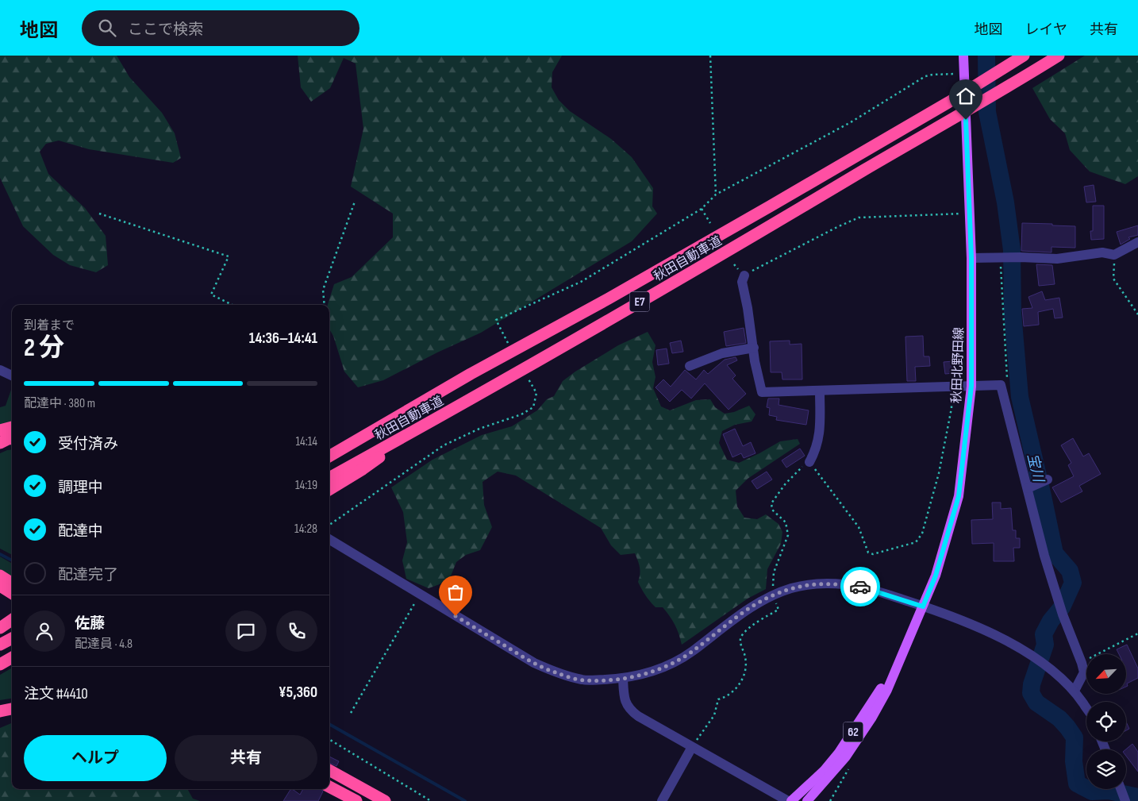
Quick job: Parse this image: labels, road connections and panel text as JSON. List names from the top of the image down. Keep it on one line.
{"streets":{"highway":["秋田自動車道","E7"],"main road":["秋田北野田線","62"]},"water":["宝川"],"north":"bottom left","page":{"header":"地図","search":"ここで検索","nav":["地図","レイヤ","共有"],"heading":["2 分","到着まで","14:36–14:41"],"panel":["佐藤","配達員 · 4.8","注文 #4410","¥5,360"],"bar":"配達中 · 380 m","list":[["受付済み","14:14"],["調理中","14:19"],["配達中","14:28"],"配達完了"],"buttons":["ヘルプ","共有"]}}
